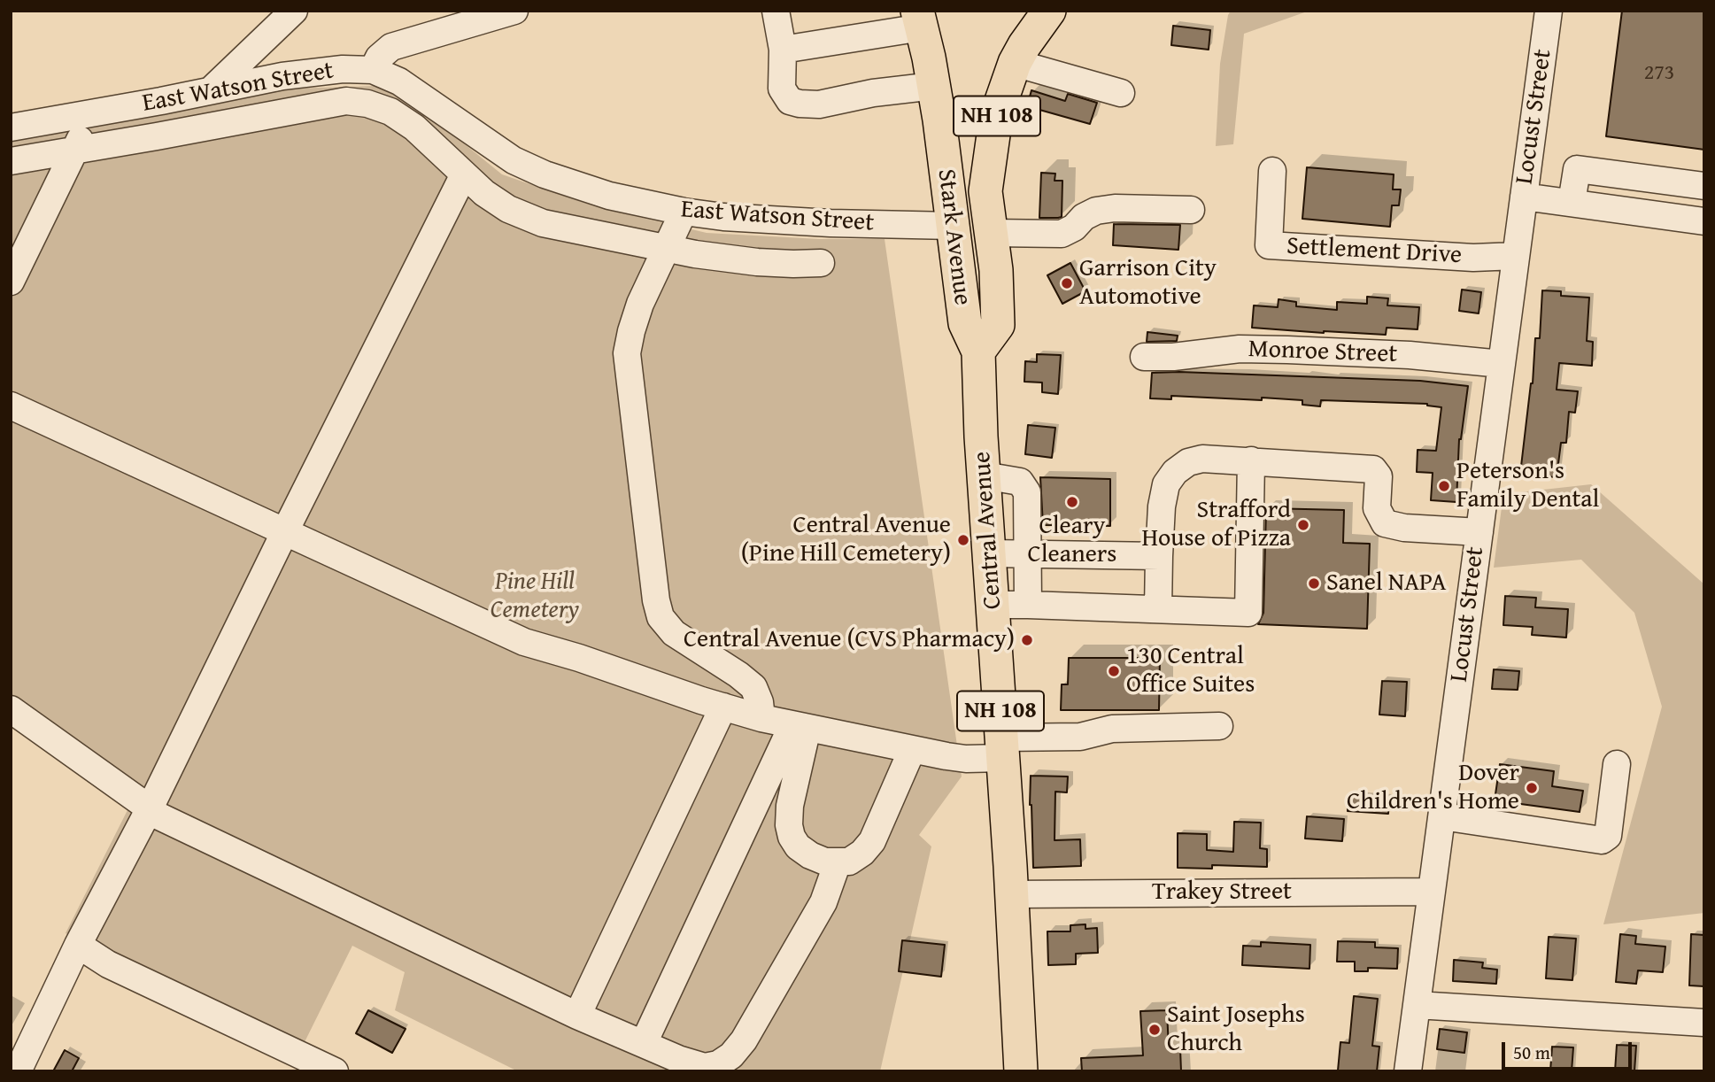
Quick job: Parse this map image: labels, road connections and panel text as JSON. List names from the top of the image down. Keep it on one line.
{"streets":{"main road":["NH 108","Stark Avenue","Central Avenue"],"street":["East Watson Street","Locust Street","Settlement Drive","Monroe Street","Trakey Street"]},"crossings":[["East Watson Street","Stark Avenue"],["NH 108","Stark Avenue"],["NH 108","Central Avenue"],["Locust Street","Settlement Drive"],["Locust Street","Monroe Street"],["Locust Street","Trakey Street"],["Stark Avenue","Central Avenue"],["Central Avenue","Trakey Street"]],"parks":["Pine Hill Cemetery"],"places":["Garrison City Automotive","Peterson's Family Dental","Cleary Cleaners","Strafford House of Pizza","Central Avenue (Pine Hill Cemetery)","Sanel NAPA","Central Avenue (CVS Pharmacy)","130 Central Office Suites","Dover Children's Home","Saint Josephs Church"],"house_numbers":["273"],"scale_bar":"50 m"}
